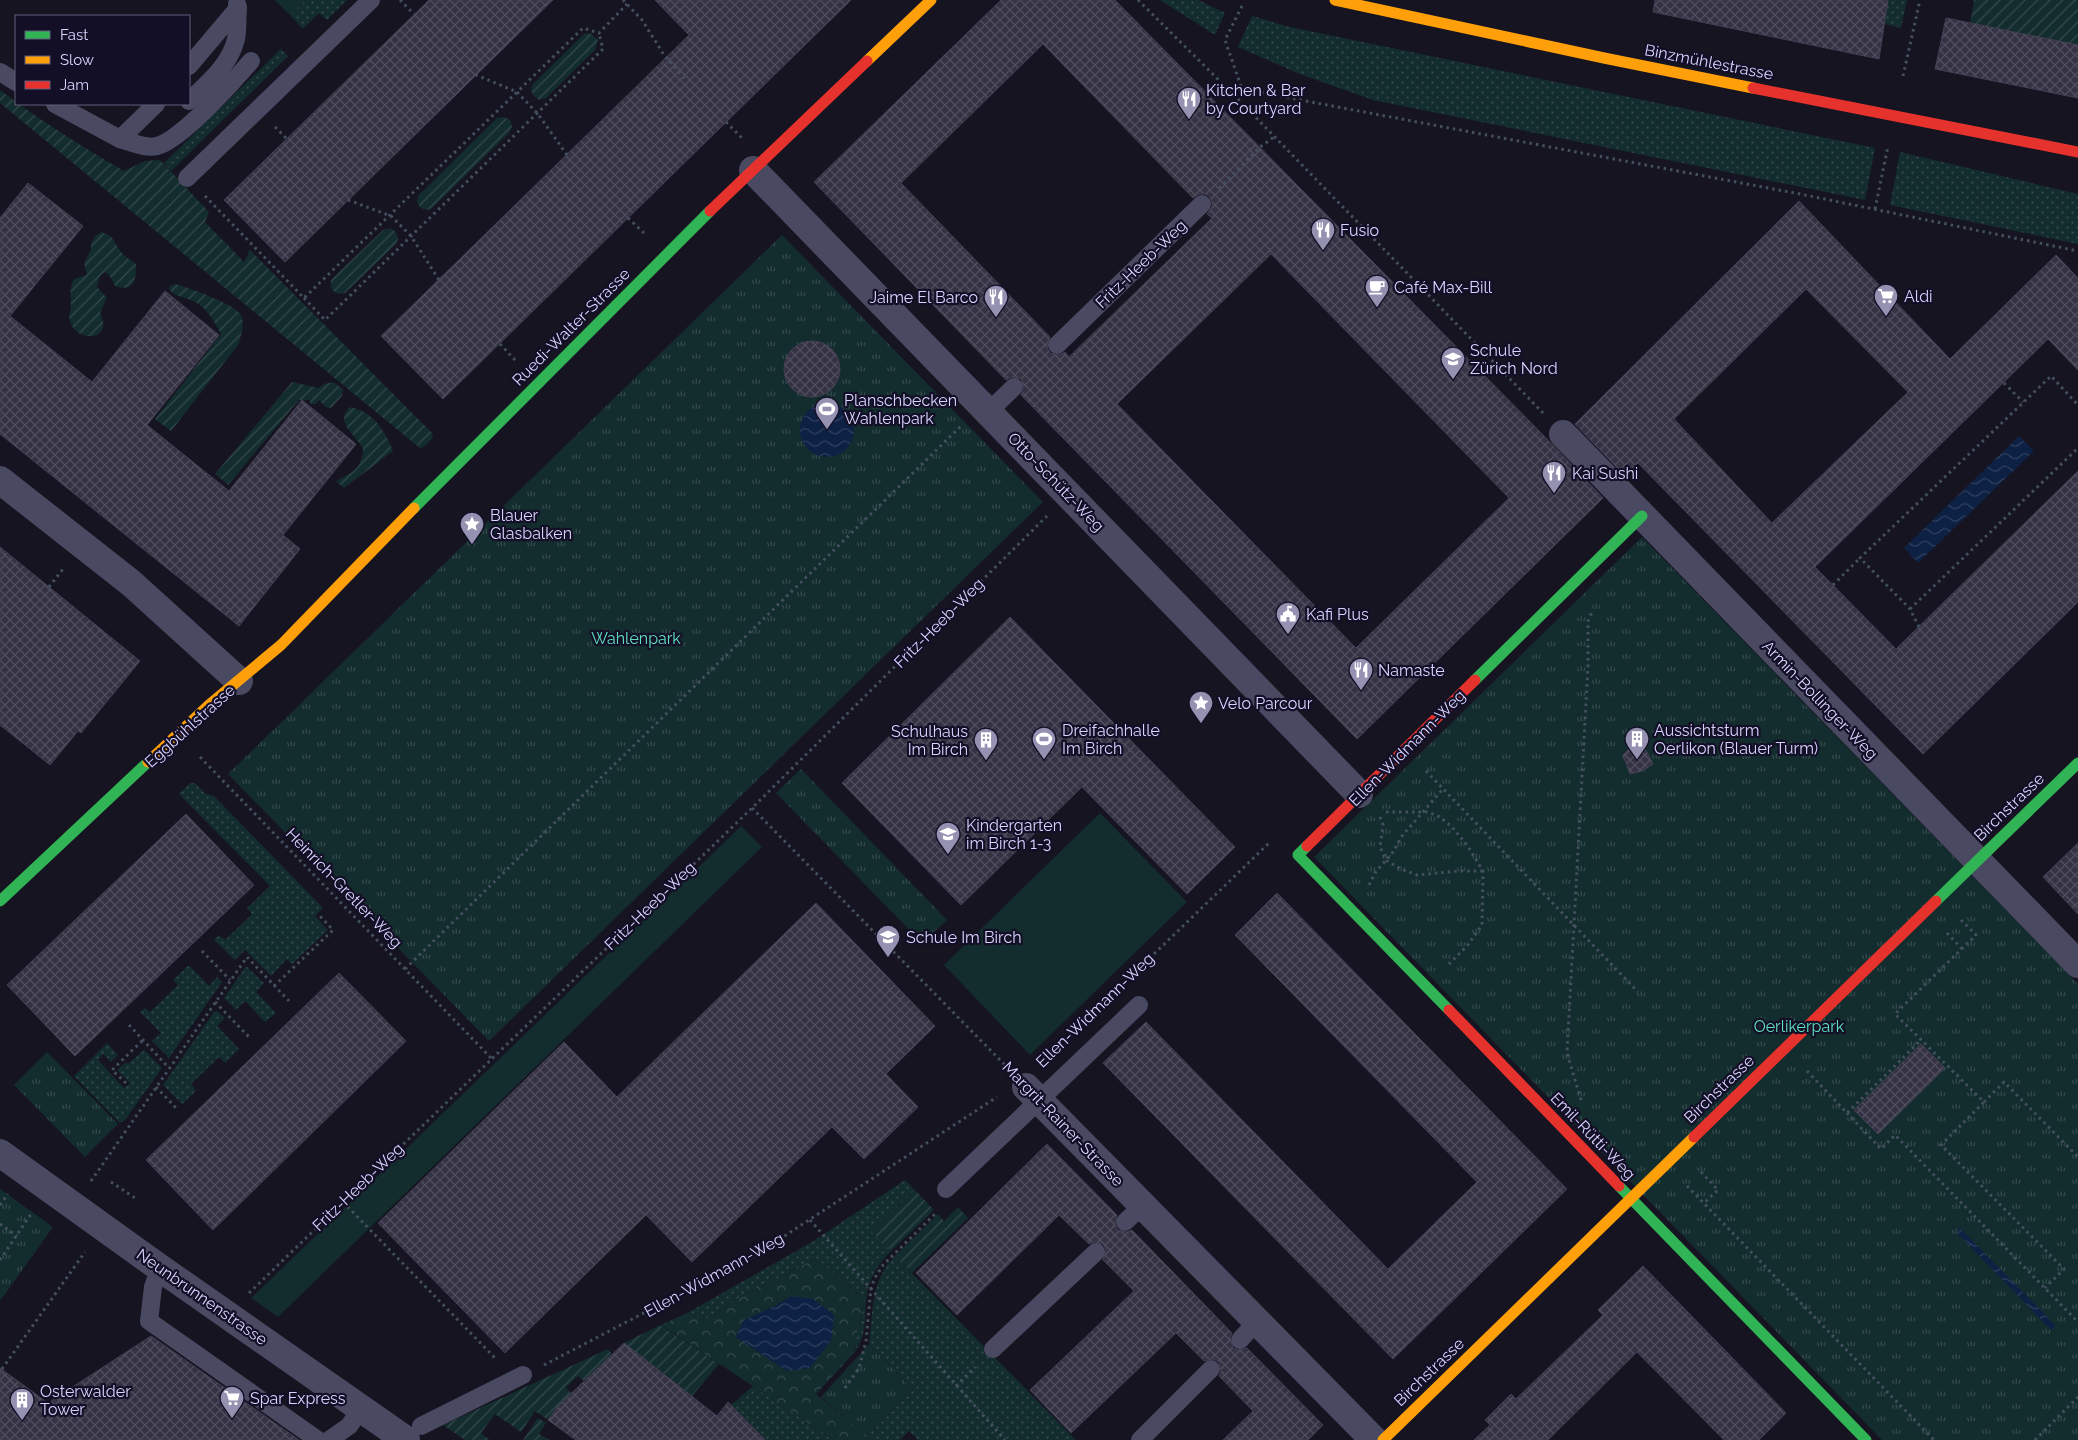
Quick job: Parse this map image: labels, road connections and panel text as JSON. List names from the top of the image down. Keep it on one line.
{"streets":{"street":["Binzmühlestrasse","Ruedi-Walter-Strasse","Otto-Schütz-Weg","Armin-Bollinger-Weg","Eggbühlstrasse","Ellen-Widmann-Weg","Birchstrasse","Margrit-Rainer-Strasse","Emil-Rütti-Weg","Neunbrunnenstrasse"],"lane":["Fritz-Heeb-Weg"],"path":["Heinrich-Gretler-Weg"]},"crossings":[["Fritz-Heeb-Weg","Heinrich-Gretler-Weg"],["Fritz-Heeb-Weg","Margrit-Rainer-Strasse"],["Ruedi-Walter-Strasse","Otto-Schütz-Weg"],["Ruedi-Walter-Strasse","Eggbühlstrasse"],["Otto-Schütz-Weg","Ellen-Widmann-Weg"],["Armin-Bollinger-Weg","Ellen-Widmann-Weg"],["Armin-Bollinger-Weg","Birchstrasse"],["Eggbühlstrasse","Heinrich-Gretler-Weg"],["Ellen-Widmann-Weg","Margrit-Rainer-Strasse"],["Ellen-Widmann-Weg","Emil-Rütti-Weg"],["Birchstrasse","Emil-Rütti-Weg"]],"parks":["Wahlenpark","Oerlikerpark"],"places":{"restaurant":["Kitchen & Bar by Courtyard","Fusio","Jaime El Barco","Kai Sushi","Namaste"],"cafe":["Café Max-Bill"],"supermarket":["Aldi","Spar Express"],"school or university":["Schule Zürich Nord","Kindergarten im Birch 1-3","Schule Im Birch"],"sports":["Planschbecken Wahlenpark","Dreifachhalle Im Birch"],"place":["Blauer Glasbalken","Velo Parcour"],"public building":["Kafi Plus"],"building":["Aussichtsturm Oerlikon (Blauer Turm)","Schulhaus Im Birch","Osterwalder Tower"]},"legend":["Fast","Slow","Jam"]}
